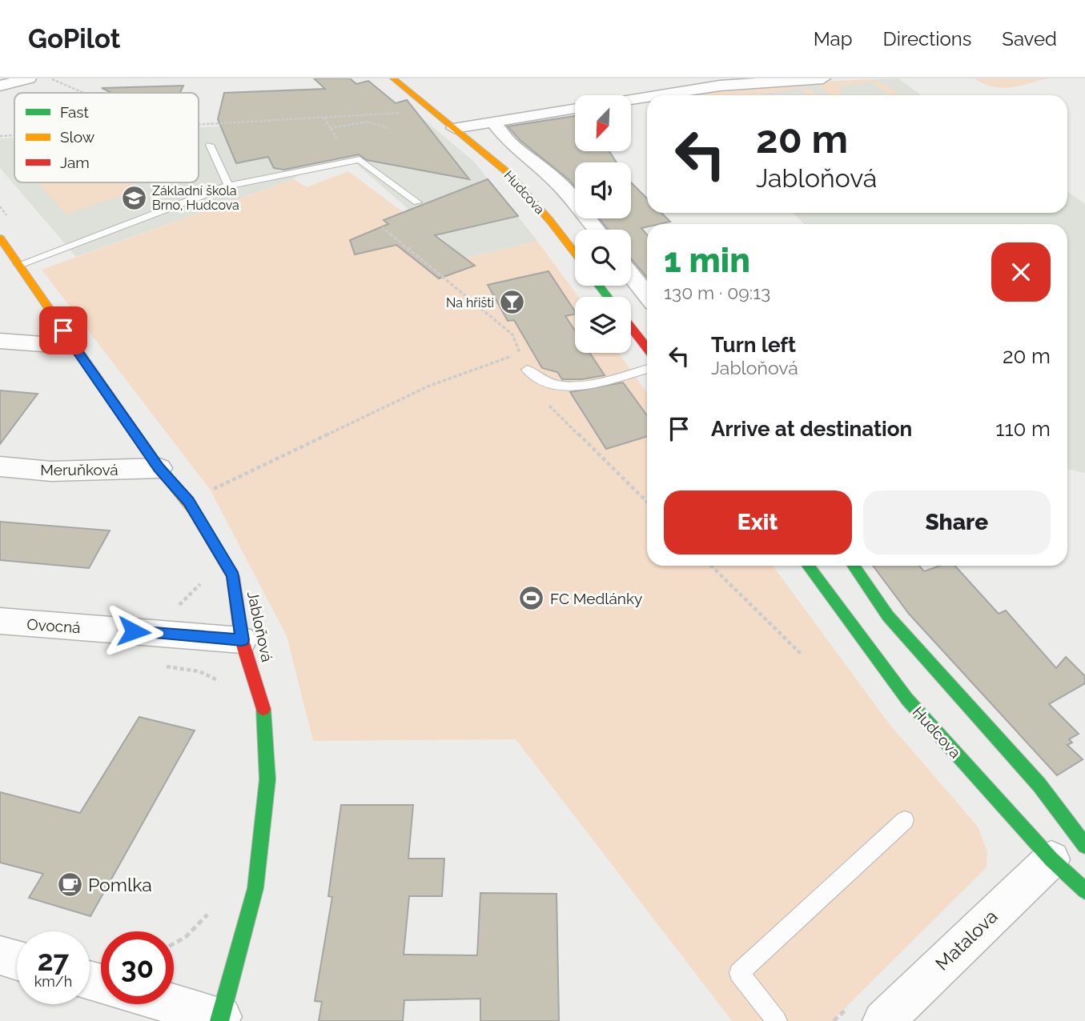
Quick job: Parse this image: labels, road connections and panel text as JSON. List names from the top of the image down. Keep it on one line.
{"streets":{"street":["Hudcova","Meruňková","Ovocná","Jabloňová","Matalova"]},"crossings":[["Hudcova","Matalova"],["Meruňková","Jabloňová"],["Ovocná","Jabloňová"]],"places":{"school or university":["Základní škola Brno, Hudcova"],"bar":["Na hřišti"],"sports":["FC Medlánky"],"cafe":["Pomlka"]},"legend":["Fast","Slow","Jam"],"north":"bottom left","page":{"header":"GoPilot","nav":["Map","Directions","Saved"],"turn":["20 m","Jabloňová"],"heading":["1 min","130 m · 09:13"],"list":[{"name":"Turn left","note":"Jabloňová","value":"20 m"},{"name":"Arrive at destination","value":"110 m"}],"buttons":["Exit","Share"],"speed":"27 km/h","limit":"30"}}
